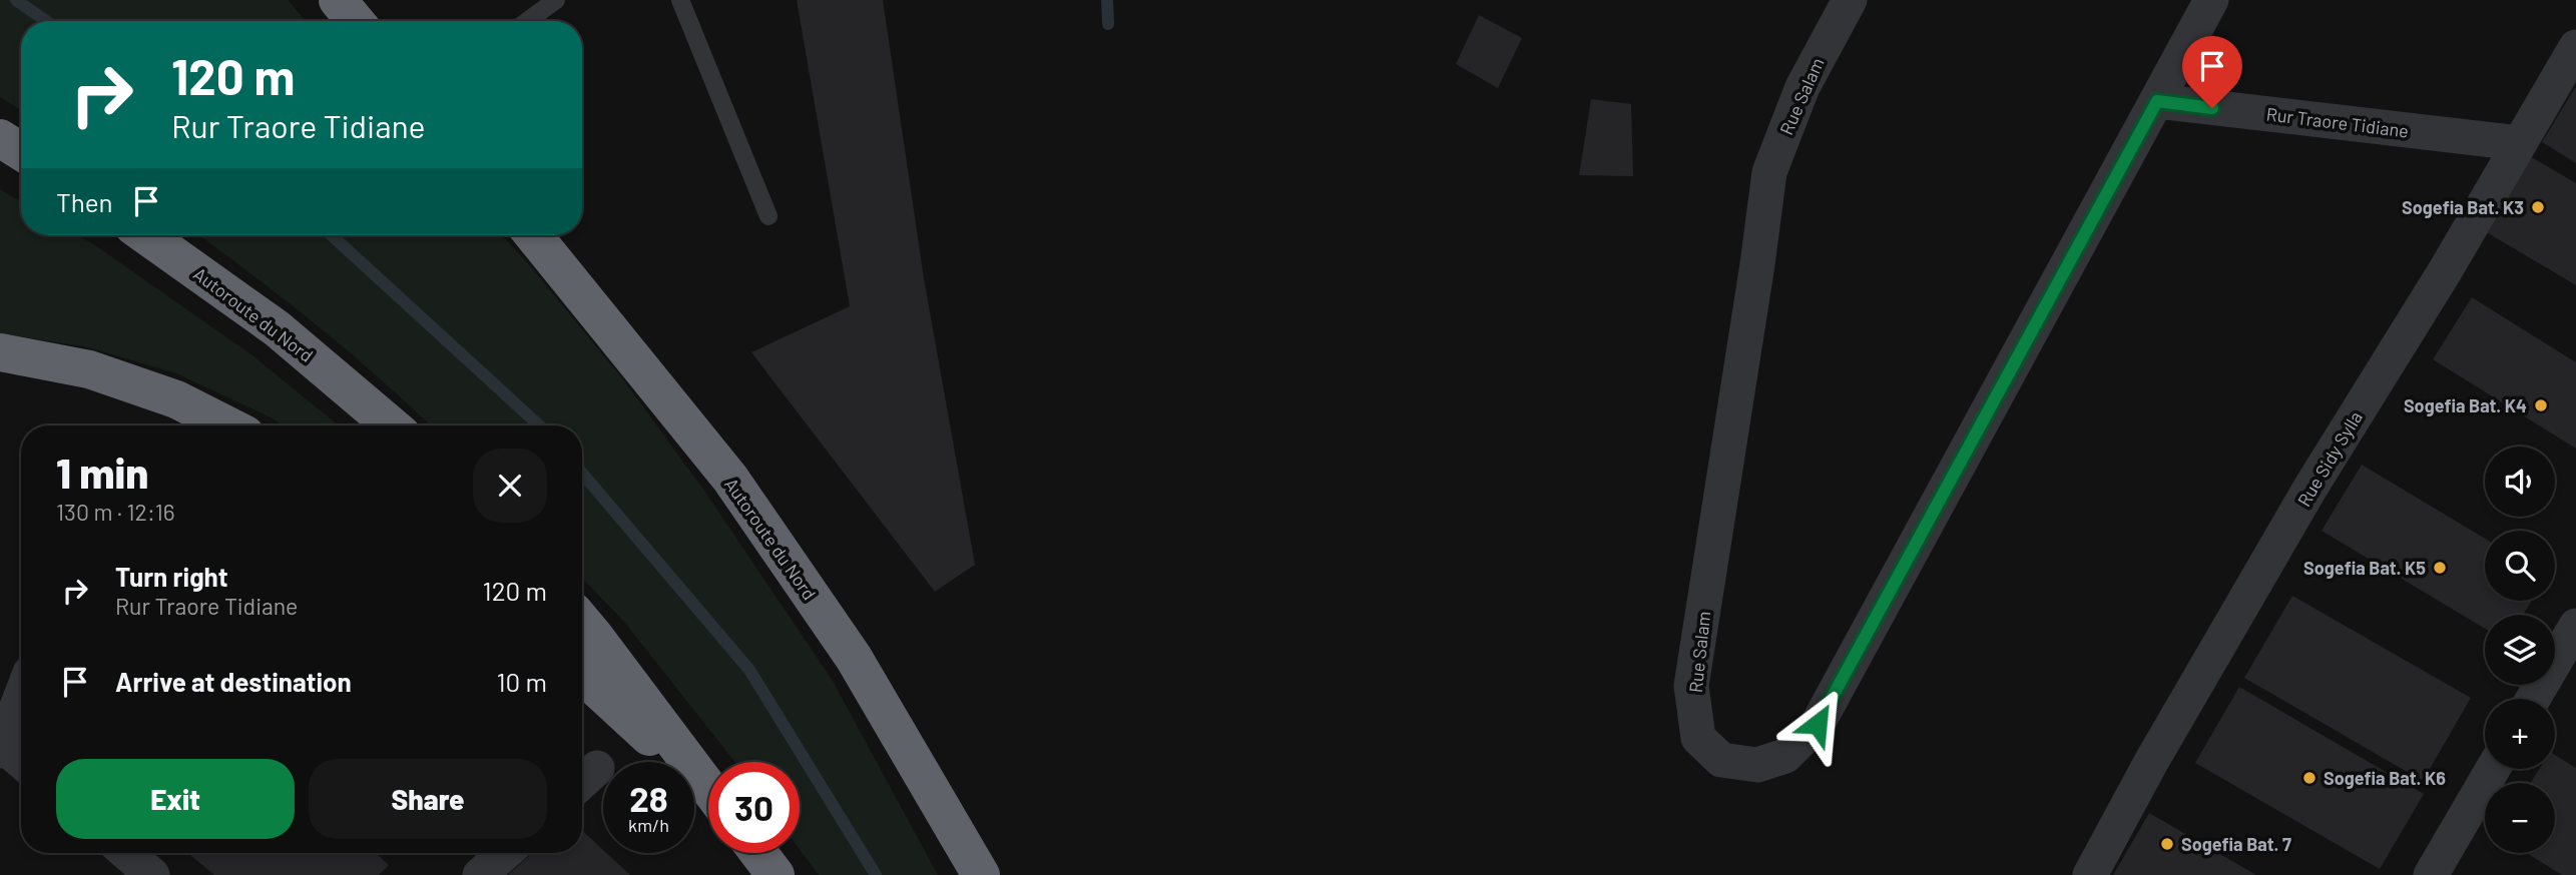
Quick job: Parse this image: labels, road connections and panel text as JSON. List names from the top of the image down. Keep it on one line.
{"streets":{"highway":["Autoroute du Nord"],"street":["Rue Salam","Rur Traore Tidiane","Rue Sidy Sylla"]},"crossings":[["Rue Salam","Rur Traore Tidiane"],["Rur Traore Tidiane","Rue Sidy Sylla"]],"places":["Sogefia Bat. K3","Sogefia Bat. K4","Sogefia Bat. K5","Sogefia Bat. K6","Sogefia Bat. 7"],"page":{"turn":["120 m","Rur Traore Tidiane"],"then":"Then","heading":["1 min","130 m · 12:16"],"map_buttons":["+","−"],"list":[{"name":"Turn right","note":"Rur Traore Tidiane","value":"120 m"},{"name":"Arrive at destination","value":"10 m"}],"buttons":["Exit","Share"],"speed":"28 km/h","limit":"30"}}
